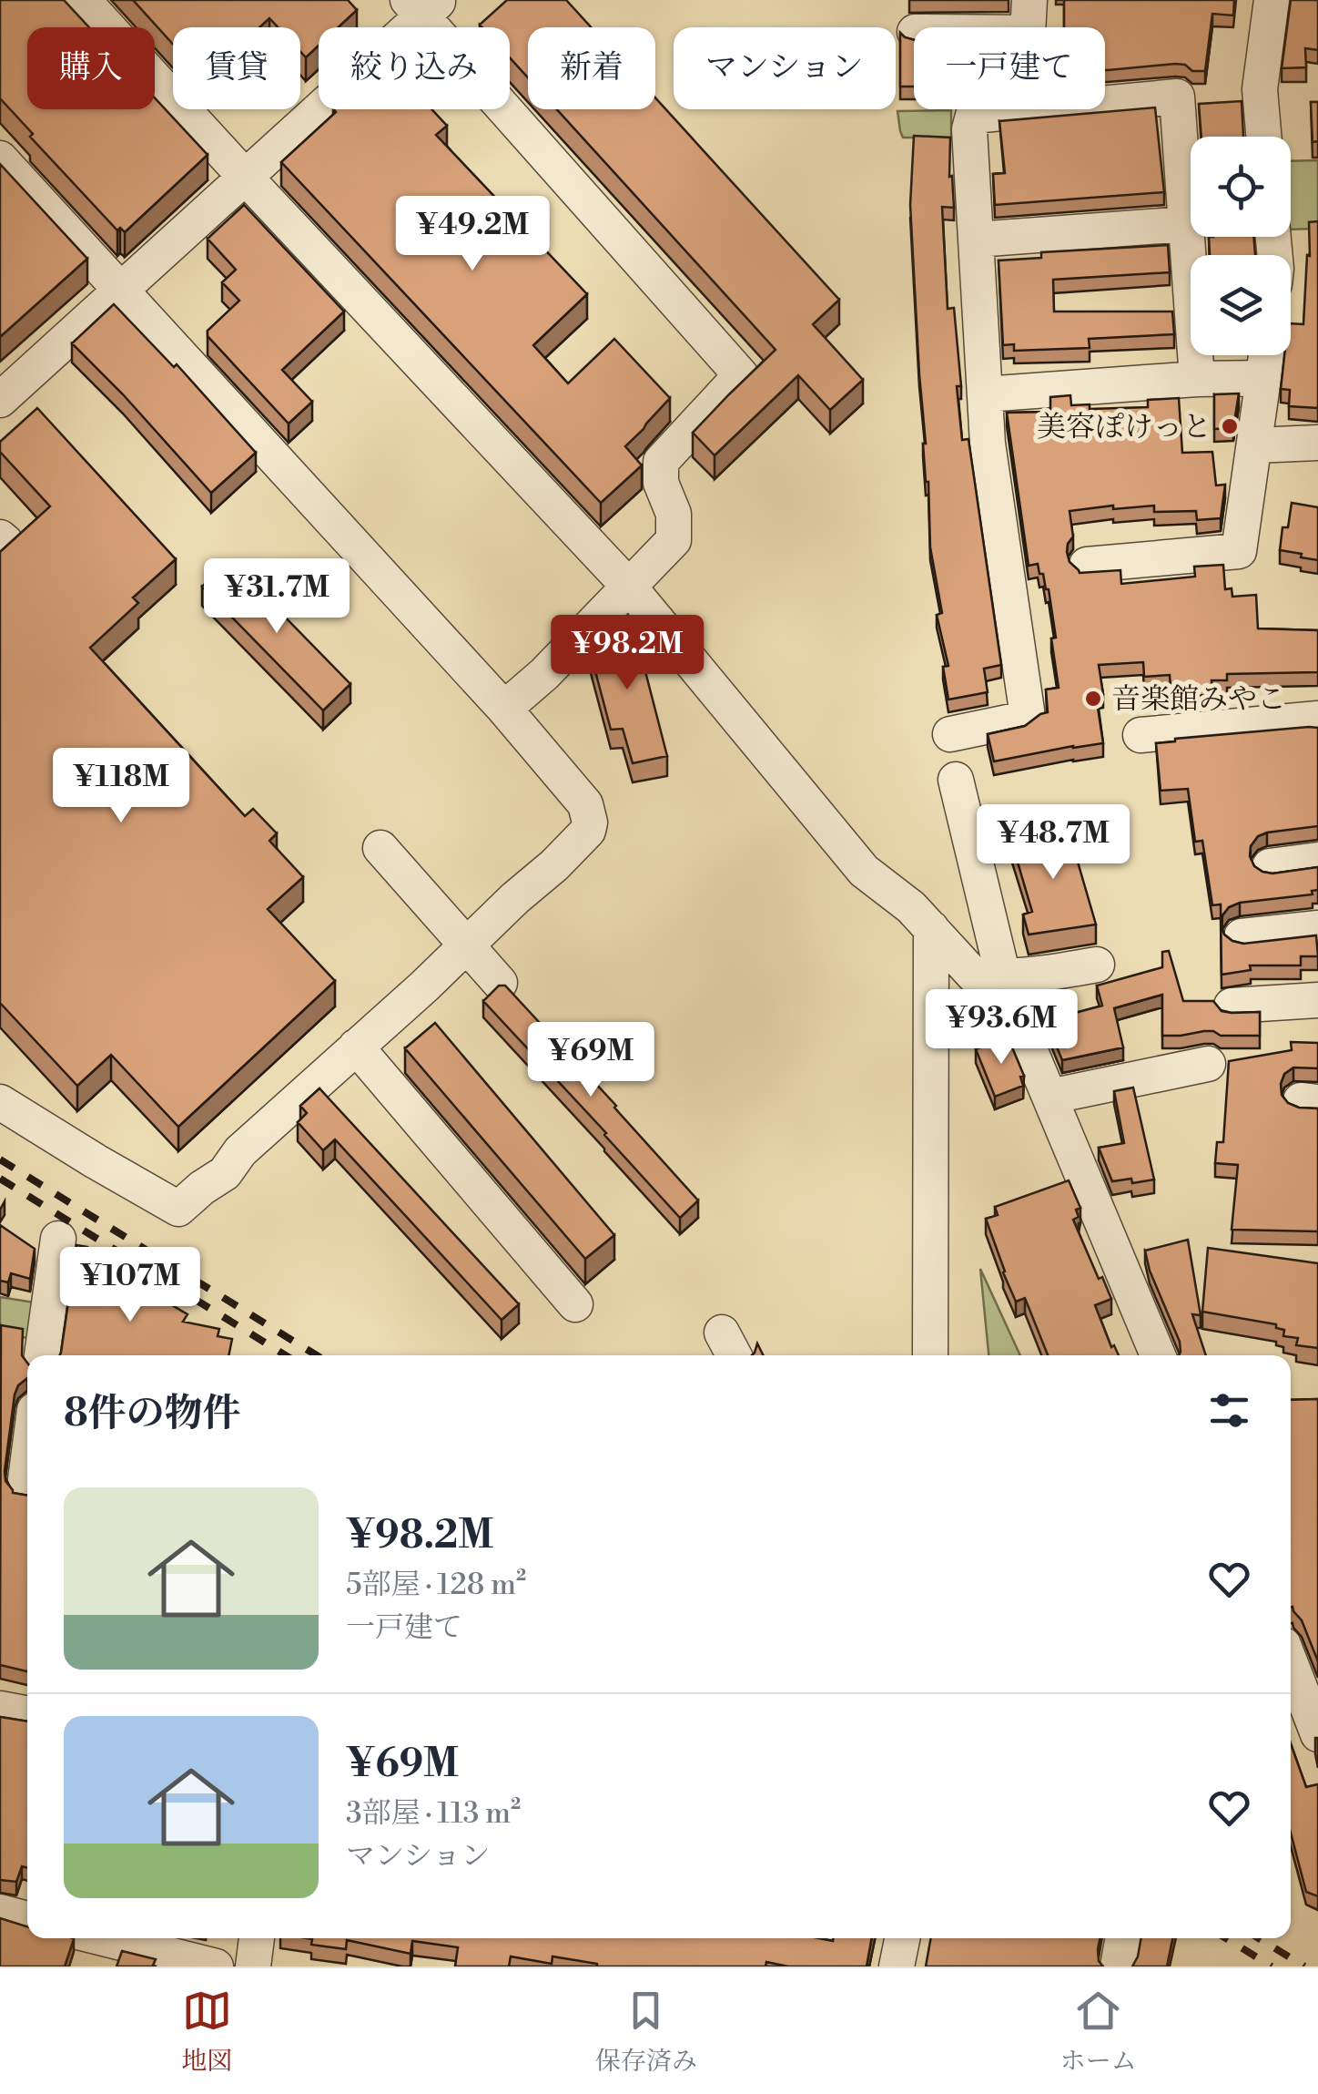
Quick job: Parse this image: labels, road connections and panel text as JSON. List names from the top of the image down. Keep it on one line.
{"places":["美容ぽけっと","音楽館みやこ"],"page":{"chip":["購入","賃貸","絞り込み","新着","マンション","一戸建て"],"price":["¥49.2M","¥31.7M","¥98.2M","¥118M","¥48.7M","¥93.6M","¥69M","¥107M"],"heading":"8件の物件","list":[{"name":"¥98.2M","note":"5部屋 · 128 m² · 一戸建て"},{"name":"¥69M","note":"3部屋 · 113 m² · マンション"}],"tabs":["地図","保存済み","ホーム"]}}
